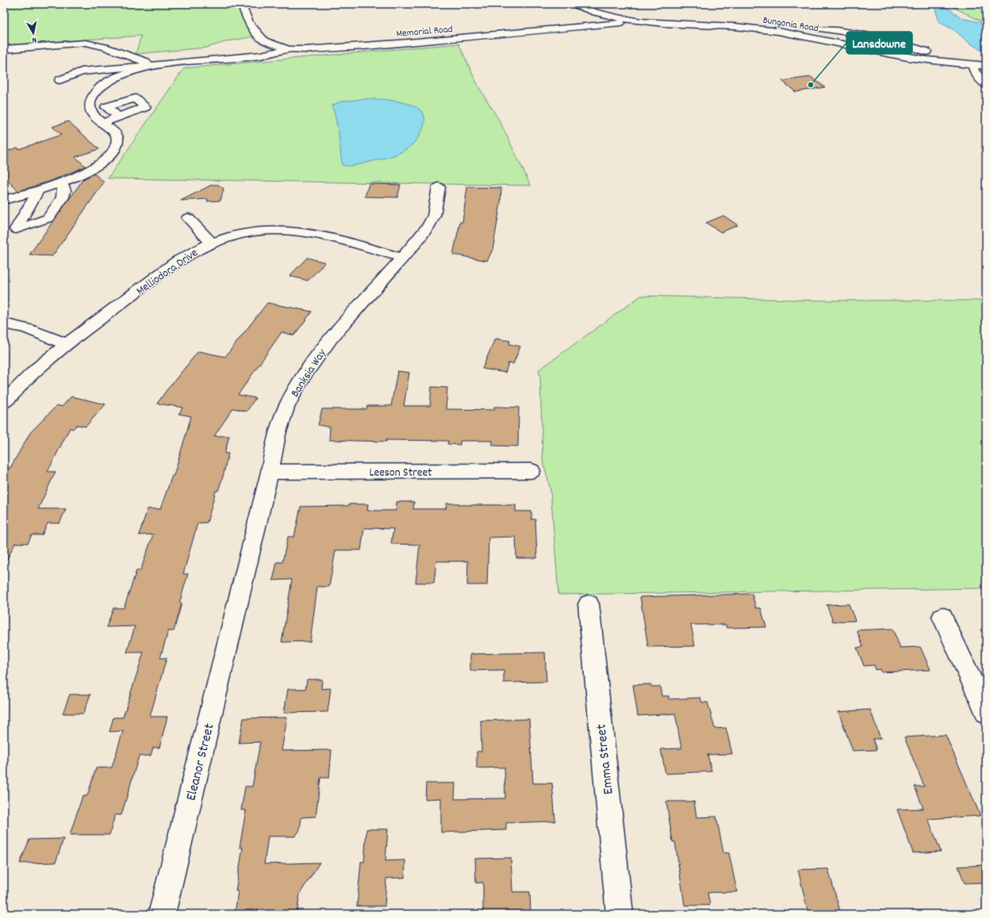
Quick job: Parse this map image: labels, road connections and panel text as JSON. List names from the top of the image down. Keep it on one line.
{"streets":{"street":["Bungonia Road","Memorial Road","Melliodora Drive","Banksia Way","Leeson Street","Emma Street","Eleanor Street"]},"crossings":[["Bungonia Road","Memorial Road"],["Melliodora Drive","Banksia Way"],["Banksia Way","Leeson Street"],["Banksia Way","Eleanor Street"]],"places":["Lansdowne"],"north":"bottom"}
